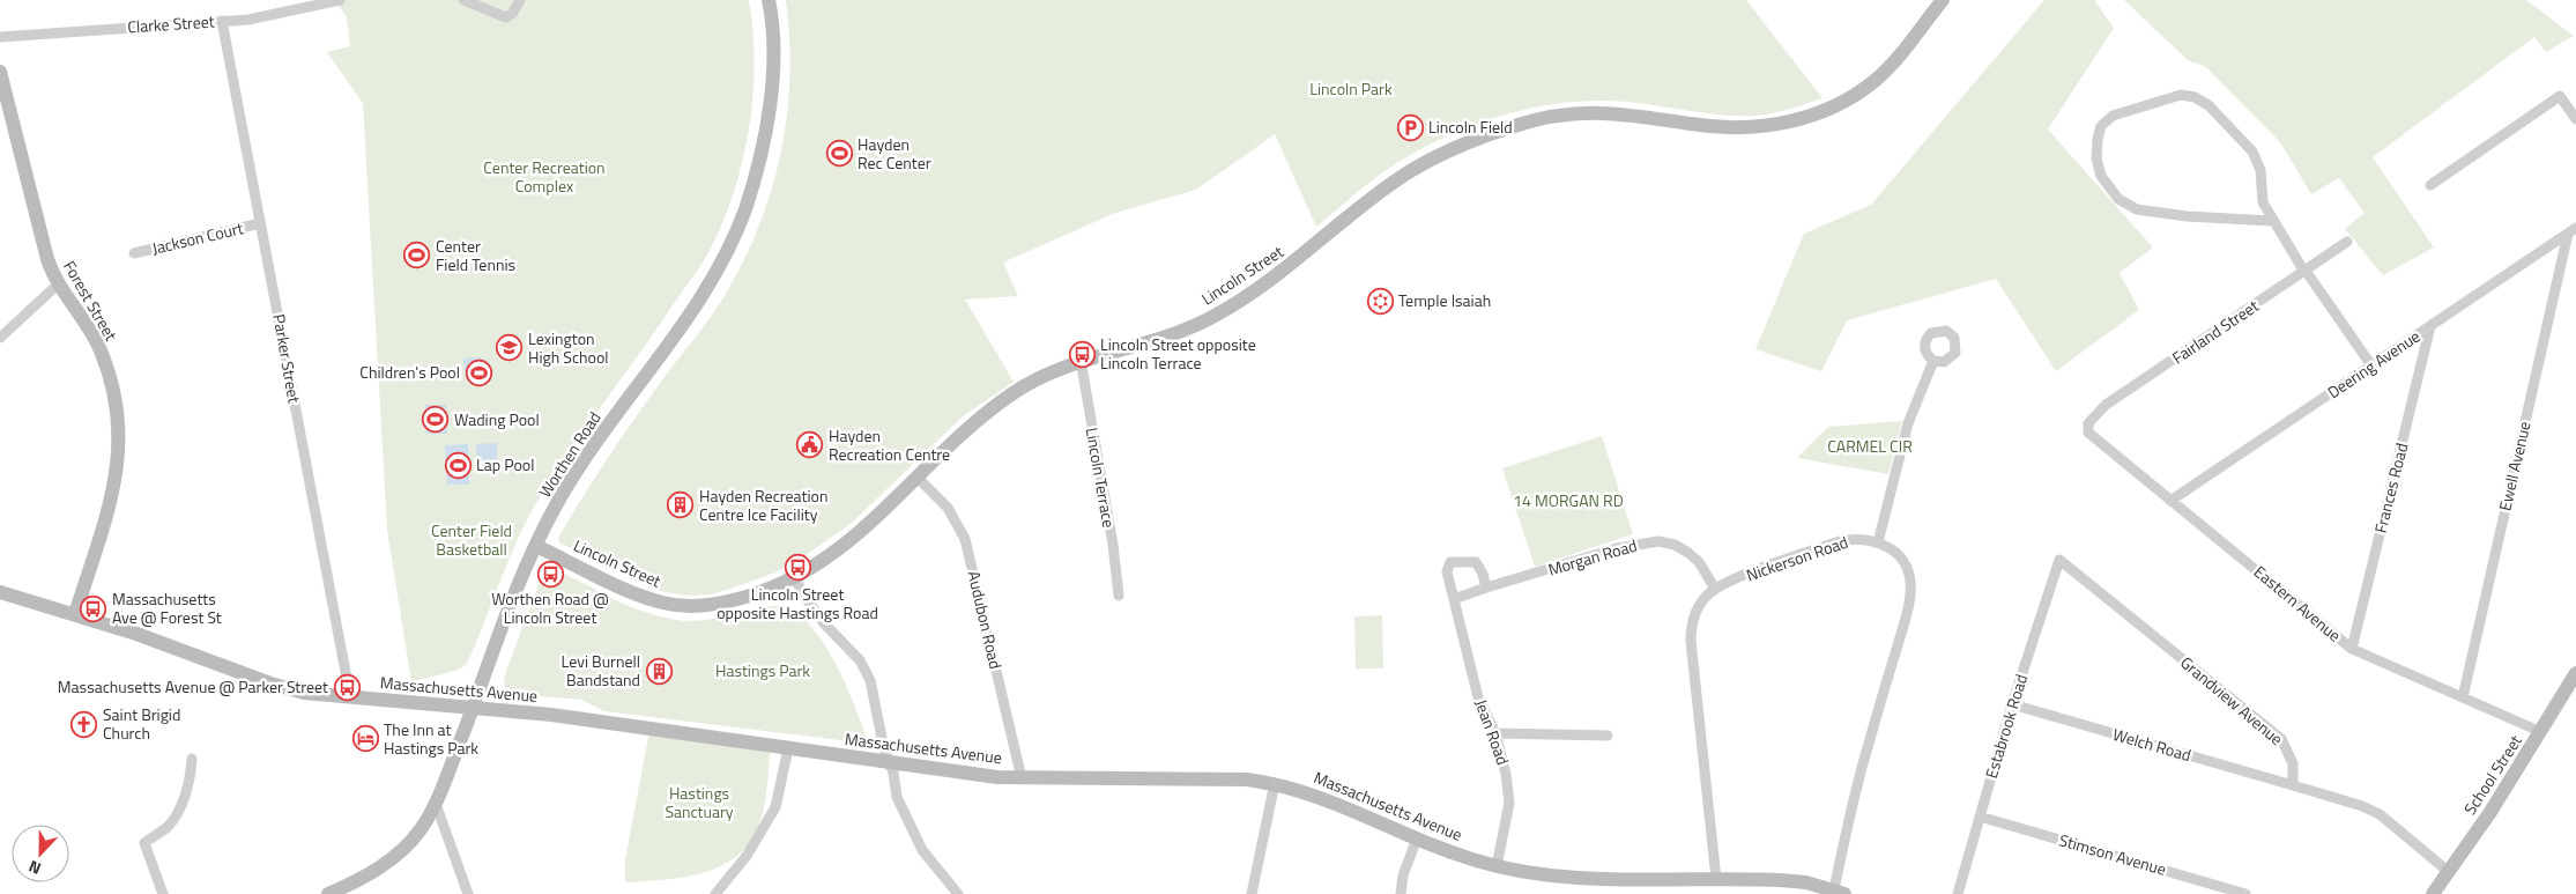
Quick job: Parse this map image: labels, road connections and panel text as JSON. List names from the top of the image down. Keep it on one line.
{"streets":{"main road":["Lincoln Street","Forest Street","Worthen Road","Massachusetts Avenue","School Street"],"street":["Clarke Street","Jackson Court","Fairland Street","Parker Street","Deering Avenue","Ewell Avenue","Lincoln Terrace","Frances Road","Morgan Road","Nickerson Road","Eastern Avenue","Audubon Road","Grandview Avenue","Estabrook Road","Jean Road","Welch Road","Stimson Avenue"]},"crossings":[["Clarke Street","Parker Street"],["Jackson Court","Parker Street"],["Lincoln Street","Worthen Road"],["Lincoln Street","Lincoln Terrace"],["Lincoln Street","Audubon Road"],["Forest Street","Massachusetts Avenue"],["Fairland Street","Eastern Avenue"],["Parker Street","Massachusetts Avenue"],["Deering Avenue","Ewell Avenue"],["Deering Avenue","Frances Road"],["Deering Avenue","Eastern Avenue"],["Worthen Road","Massachusetts Avenue"],["Ewell Avenue","Eastern Avenue"],["Frances Road","Eastern Avenue"],["Morgan Road","Nickerson Road"],["Morgan Road","Jean Road"],["Nickerson Road","Massachusetts Avenue"],["Eastern Avenue","School Street"],["Audubon Road","Massachusetts Avenue"],["Massachusetts Avenue","Jean Road"],["Grandview Avenue","Estabrook Road"],["Grandview Avenue","Welch Road"],["Estabrook Road","Welch Road"],["Estabrook Road","Stimson Avenue"]],"parks":["Lincoln Park","Center Recreation Complex","CARMEL CIR","14 MORGAN RD","Center Field Basketball","Hastings Park","Hastings Sanctuary"],"places":{"parking":["Lincoln Field"],"sports":["Hayden Rec Center","Center Field Tennis","Children's Pool","Wading Pool","Lap Pool"],"synagogue":["Temple Isaiah"],"school or university":["Lexington High School"],"bus stop":["Lincoln Street opposite Lincoln Terrace","Lincoln Street opposite Hastings Road","Worthen Road @ Lincoln Street","Massachusetts Ave @ Forest St","Massachusetts Avenue @ Parker Street"],"public building":["Hayden Recreation Centre"],"building":["Hayden Recreation Centre Ice Facility","Levi Burnell Bandstand"],"church":["Saint Brigid Church"],"hotel":["The Inn at Hastings Park"]},"north":"bottom"}
